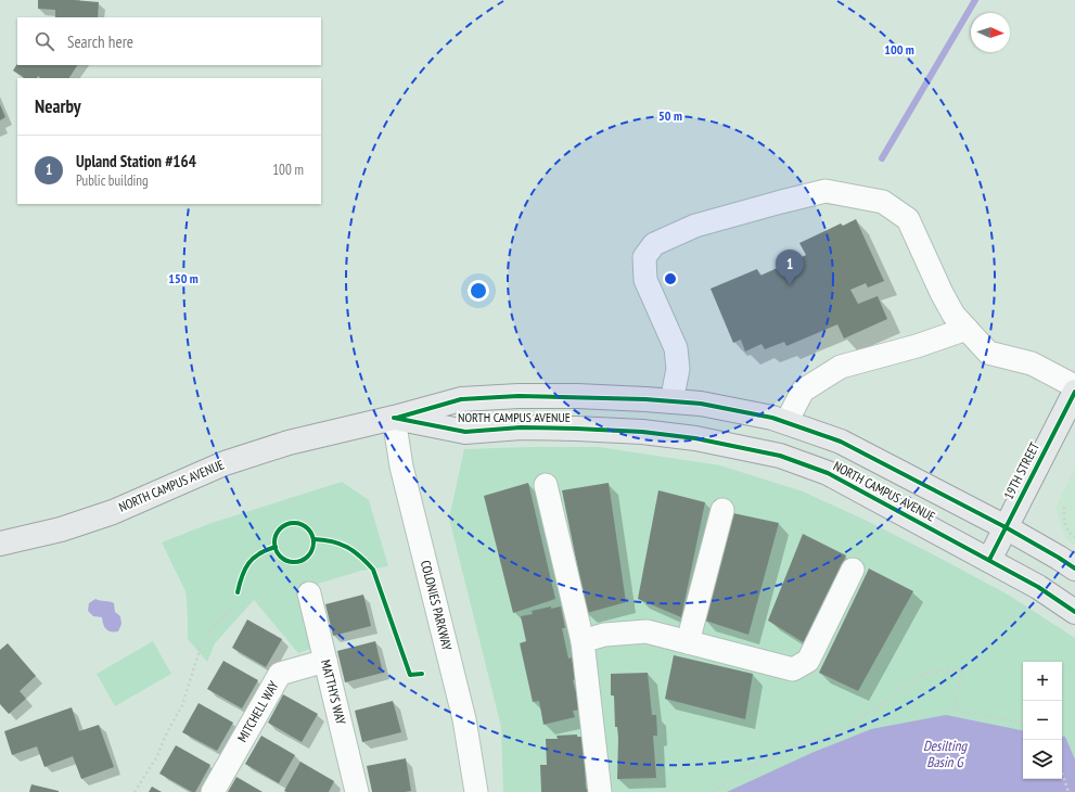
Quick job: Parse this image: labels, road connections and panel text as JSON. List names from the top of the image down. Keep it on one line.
{"streets":{"main road":["NORTH CAMPUS AVENUE","19TH STREET"],"street":["COLONIES PARKWAY","MATTHYS WAY","MITCHELL WAY"]},"crossings":[["NORTH CAMPUS AVENUE","19TH STREET"],["NORTH CAMPUS AVENUE","COLONIES PARKWAY"],["MATTHYS WAY","MITCHELL WAY"]],"water":["Desilting Basin G"],"north":"right","page":{"search":"Search here","heading":"Nearby","list":[{"mark":"1","name":"Upland Station #164","note":"Public building","value":"100 m"}],"pins":"1","map_buttons":["+","−"]},"rings":["100 m","50 m","150 m"]}
